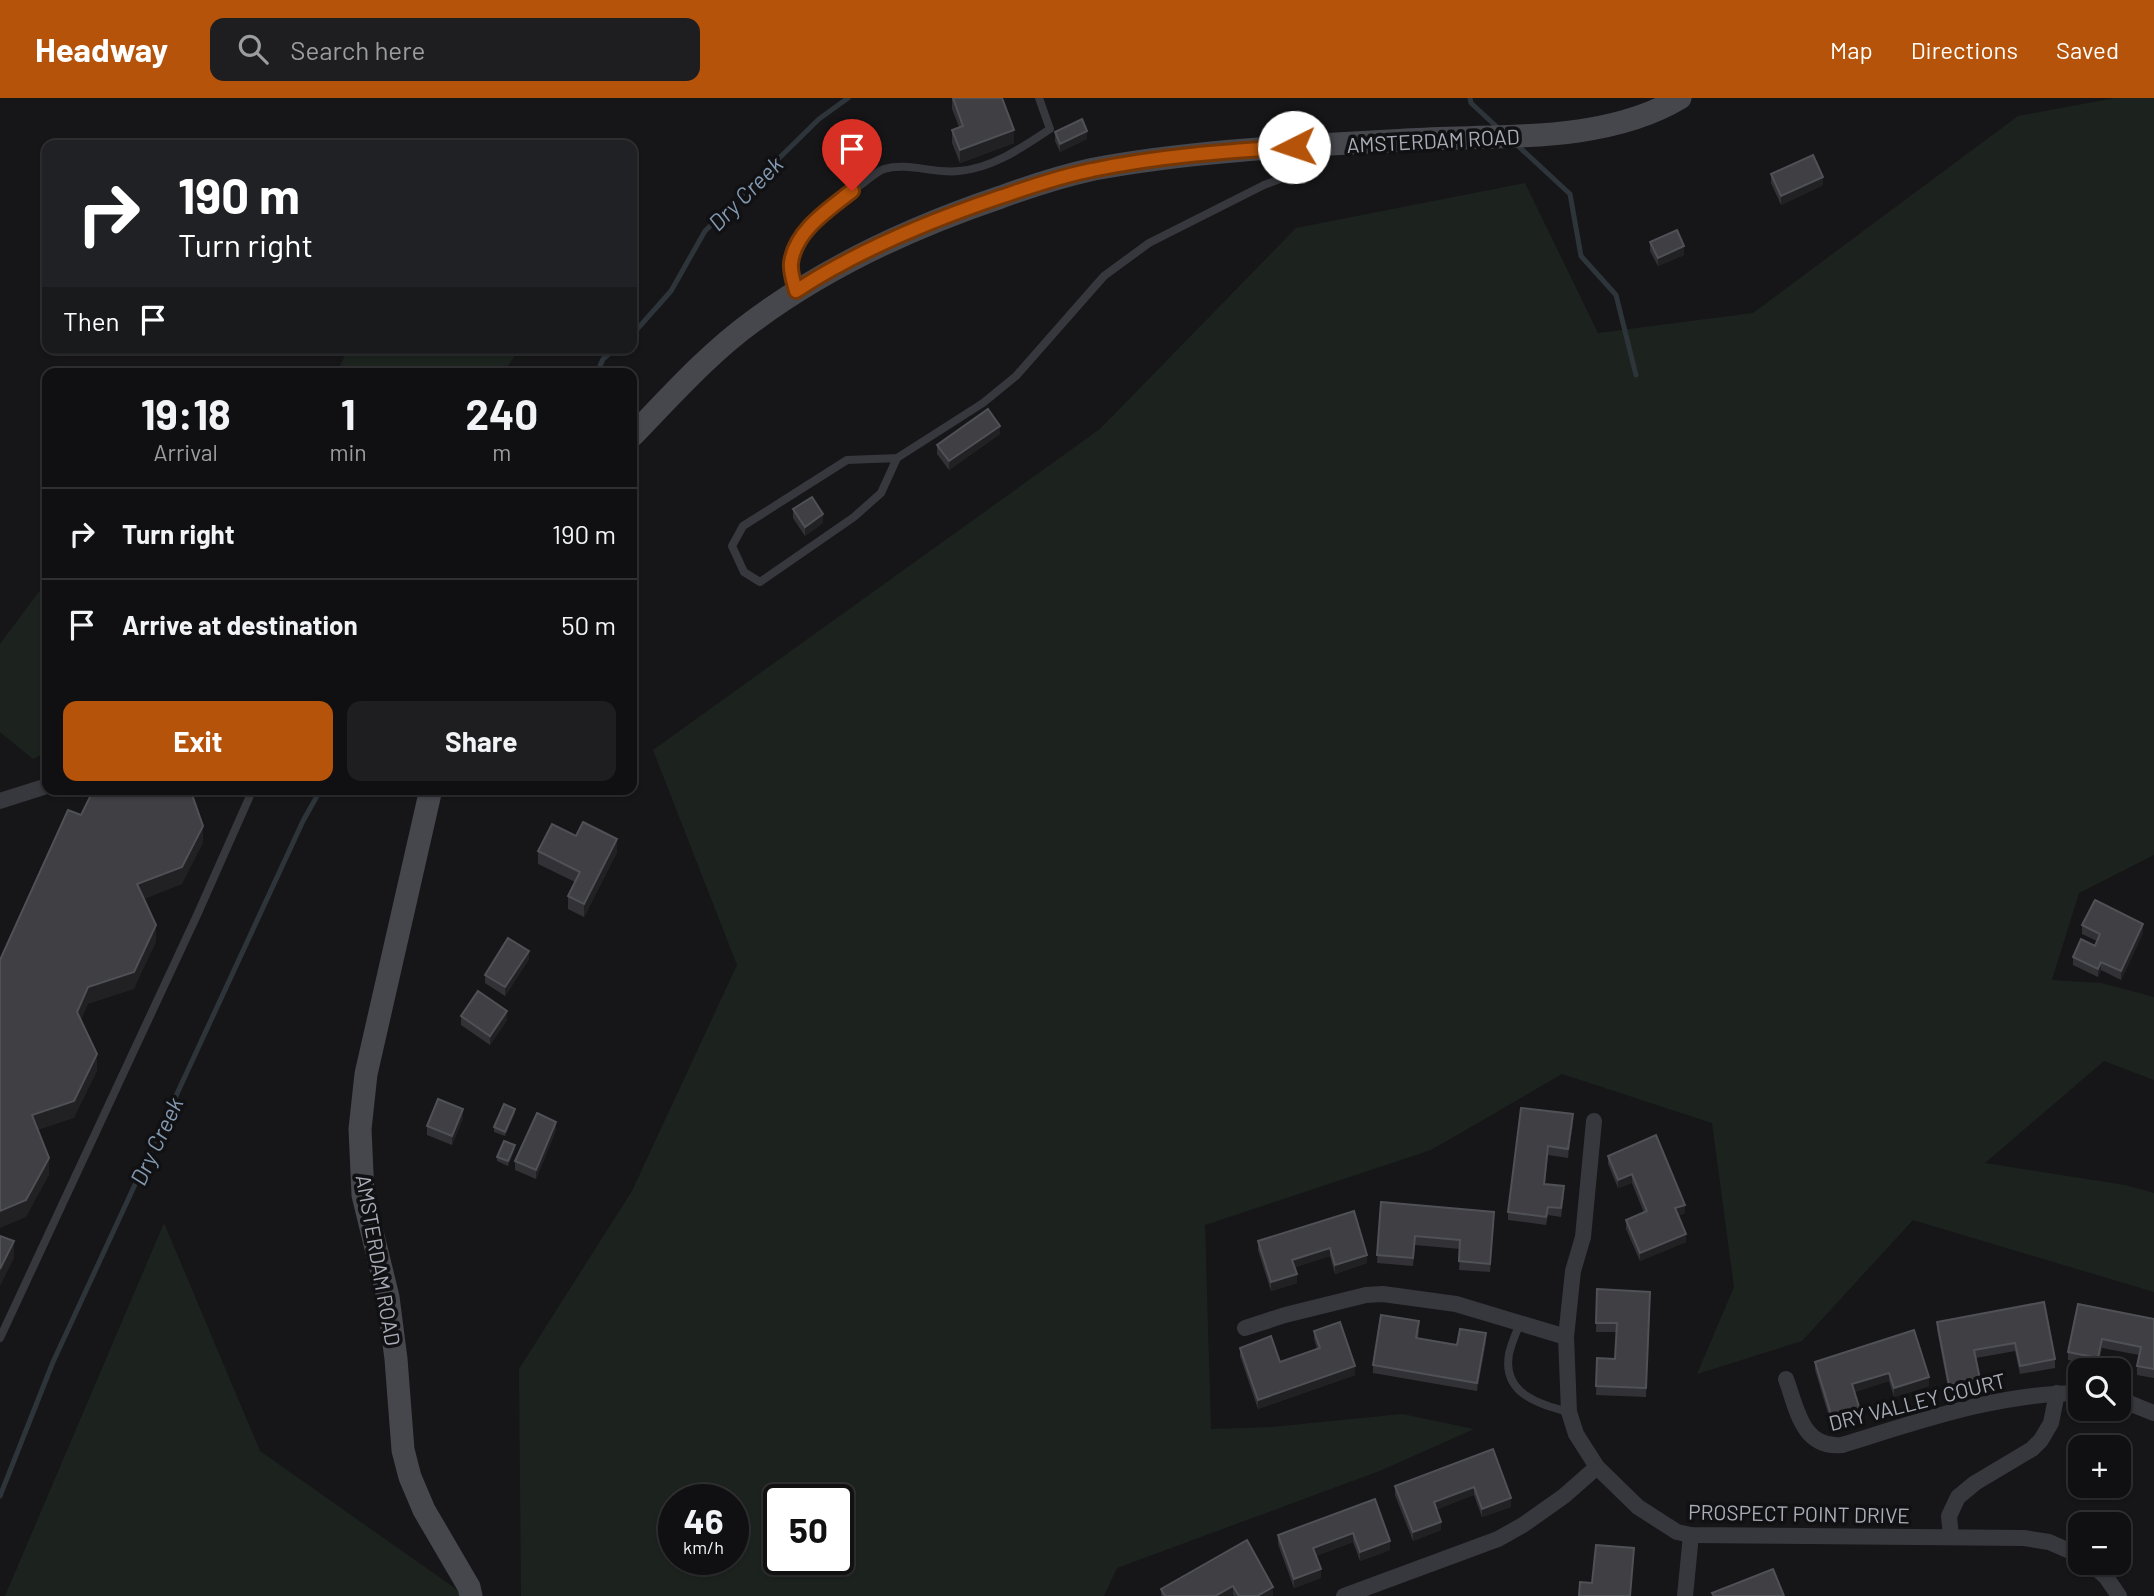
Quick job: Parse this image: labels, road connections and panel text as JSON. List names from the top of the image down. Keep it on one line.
{"streets":{"main road":["AMSTERDAM ROAD"],"street":["DRY VALLEY COURT","PROSPECT POINT DRIVE"]},"water":["Dry Creek"],"page":{"header":"Headway","search":"Search here","nav":["Map","Directions","Saved"],"turn":["190 m","Turn right"],"then":"Then","eta":["19:18","Arrival","1","min","240","m"],"list":[{"name":"Turn right","value":"190 m"},{"name":"Arrive at destination","value":"50 m"}],"buttons":["Exit","Share"],"map_buttons":["+","−"],"speed":"46 km/h","limit":"50"}}
